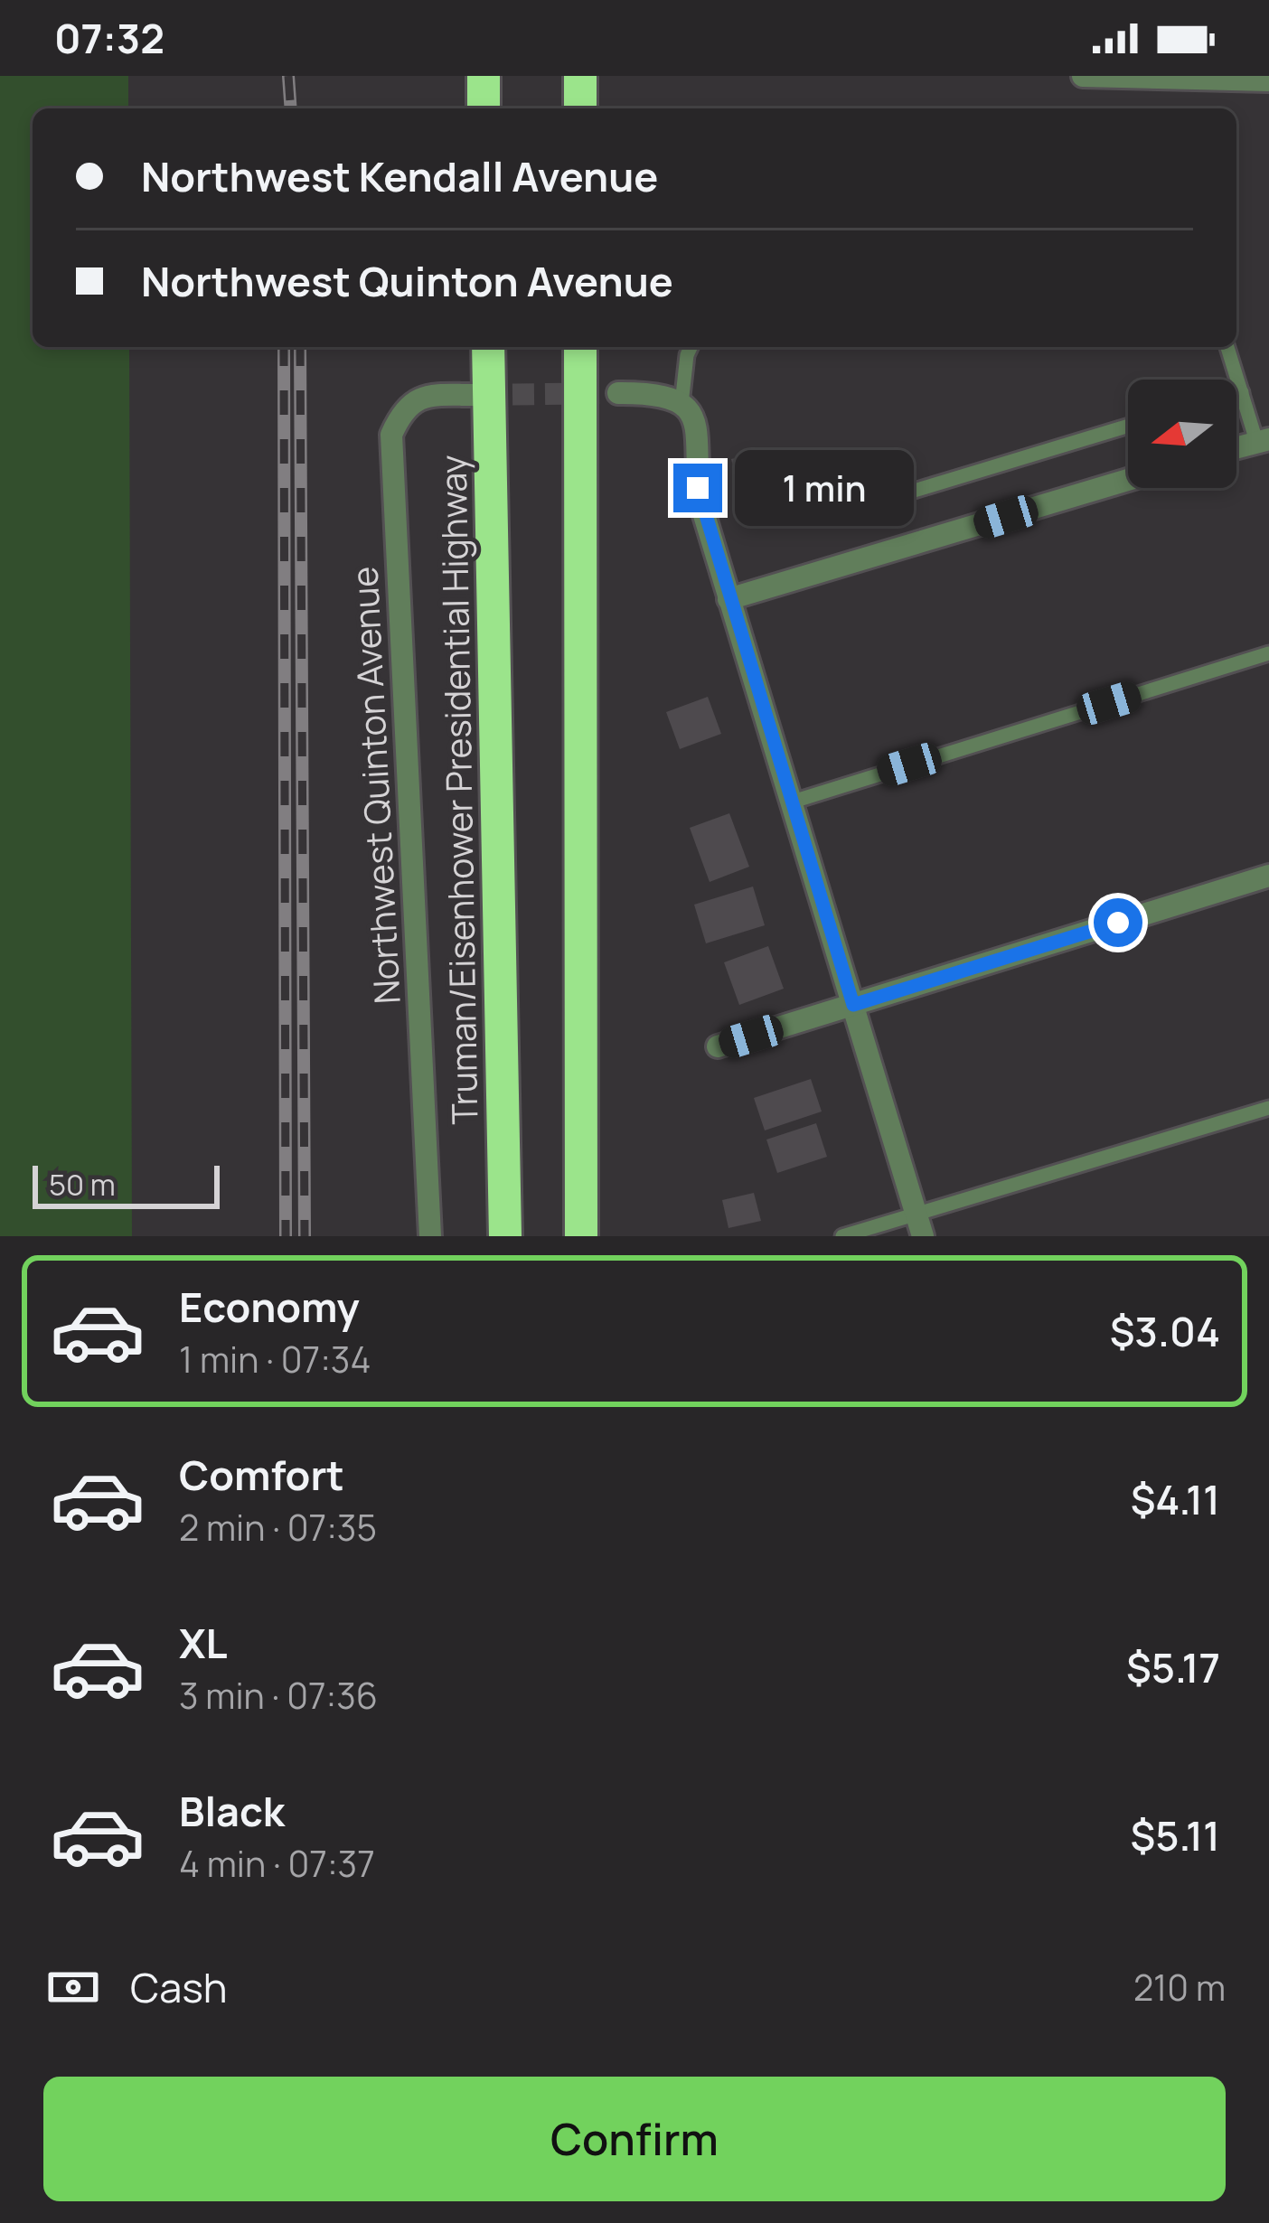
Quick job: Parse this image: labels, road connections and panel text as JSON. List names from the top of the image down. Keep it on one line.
{"streets":{"highway":["Truman/Eisenhower Presidential Highway"],"street":["Northwest Quinton Avenue"]},"scale_bar":"50 m","north":"left","page":{"status":"07:32","banner":["Northwest Kendall Avenue","Northwest Quinton Avenue"],"bubble":"1 min","scale":"50 m","list":[{"name":"Economy","note":"1 min · 07:34","value":"$3.04"},{"name":"Comfort","note":"2 min · 07:35","value":"$4.11"},{"name":"XL","note":"3 min · 07:36","value":"$5.17"},{"name":"Black","note":"4 min · 07:37","value":"$5.11"}],"pay":["Cash","210 m"],"buttons":"Confirm"}}
